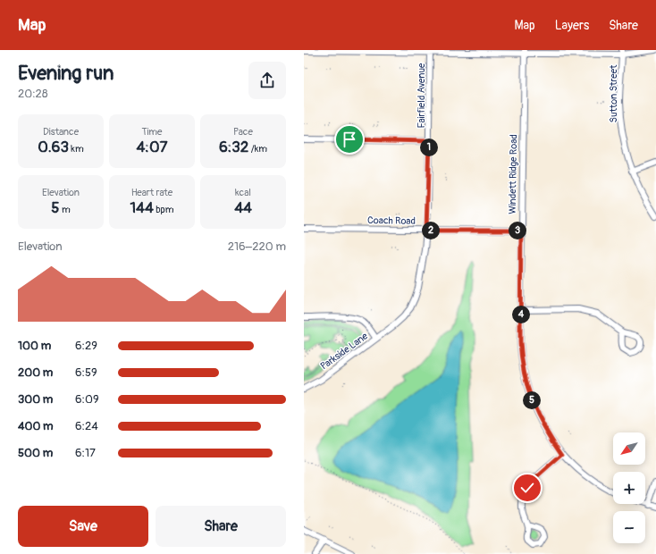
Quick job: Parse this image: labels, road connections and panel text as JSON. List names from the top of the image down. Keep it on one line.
{"streets":{"street":["Sutton Street","Fairfield Avenue","Windett Ridge Road","Coach Road","Parkside Lane"]},"crossings":[["Fairfield Avenue","Coach Road"],["Fairfield Avenue","Parkside Lane"],["Windett Ridge Road","Coach Road"]],"north":"bottom left","page":{"header":"Map","nav":["Map","Layers","Share"],"heading":["Evening run","20:28"],"stats":[["Distance","0.63 km"],["Time","4:07"],["Pace","6:32 /km"],["Elevation","5 m"],["Heart rate","144 bpm"],["kcal","44"]],"pins":["1","2","3","4","5"],"chart":["Elevation","216–220 m"],"list":[{"name":"100 m","note":"6:29"},{"name":"200 m","note":"6:59"},{"name":"300 m","note":"6:09"},{"name":"400 m","note":"6:24"},{"name":"500 m","note":"6:17"}],"map_buttons":["+","−"],"buttons":["Save","Share"]}}
